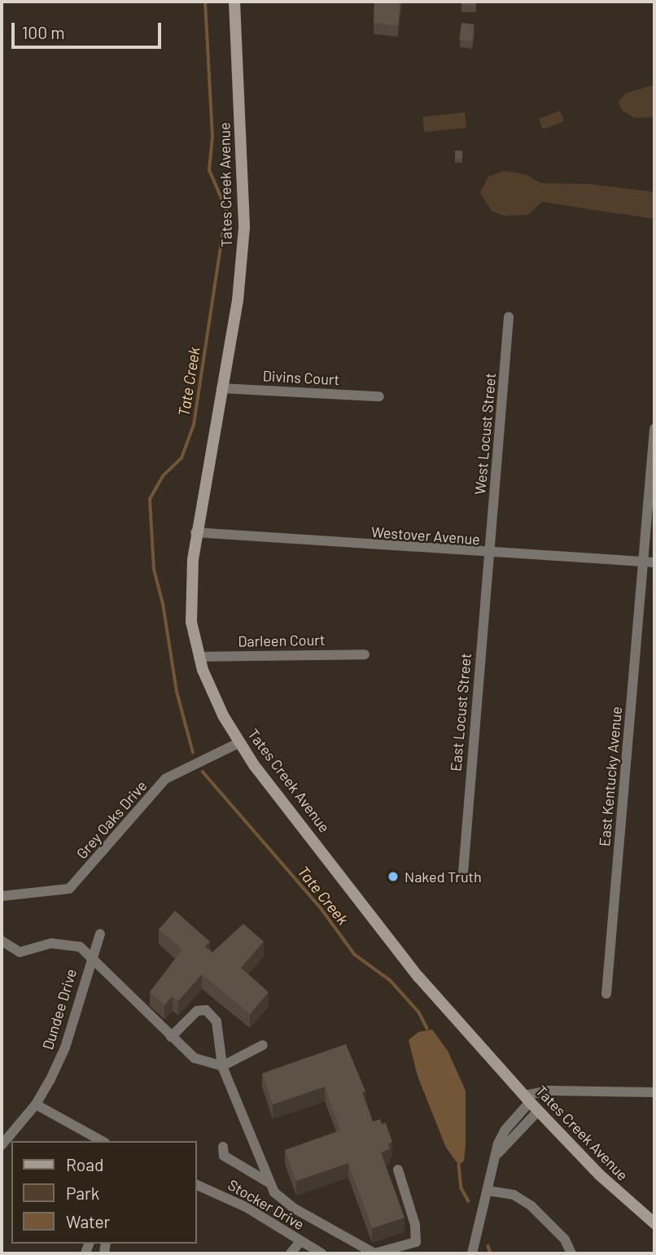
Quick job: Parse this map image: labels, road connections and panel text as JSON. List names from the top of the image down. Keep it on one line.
{"streets":{"main road":["Tates Creek Avenue"],"street":["Divins Court","West Locust Street","Westover Avenue","Darleen Court","East Locust Street","East Kentucky Avenue","Grey Oaks Drive","Dundee Drive","Stocker Drive"]},"crossings":[["Tates Creek Avenue","Divins Court"],["Tates Creek Avenue","Westover Avenue"],["Tates Creek Avenue","Darleen Court"],["Tates Creek Avenue","Grey Oaks Drive"],["West Locust Street","Westover Avenue"],["West Locust Street","East Locust Street"],["Westover Avenue","East Locust Street"],["Westover Avenue","East Kentucky Avenue"]],"water":["Tate Creek"],"places":["Naked Truth"],"legend":["Road","Park","Water"],"scale_bar":"100 m"}
